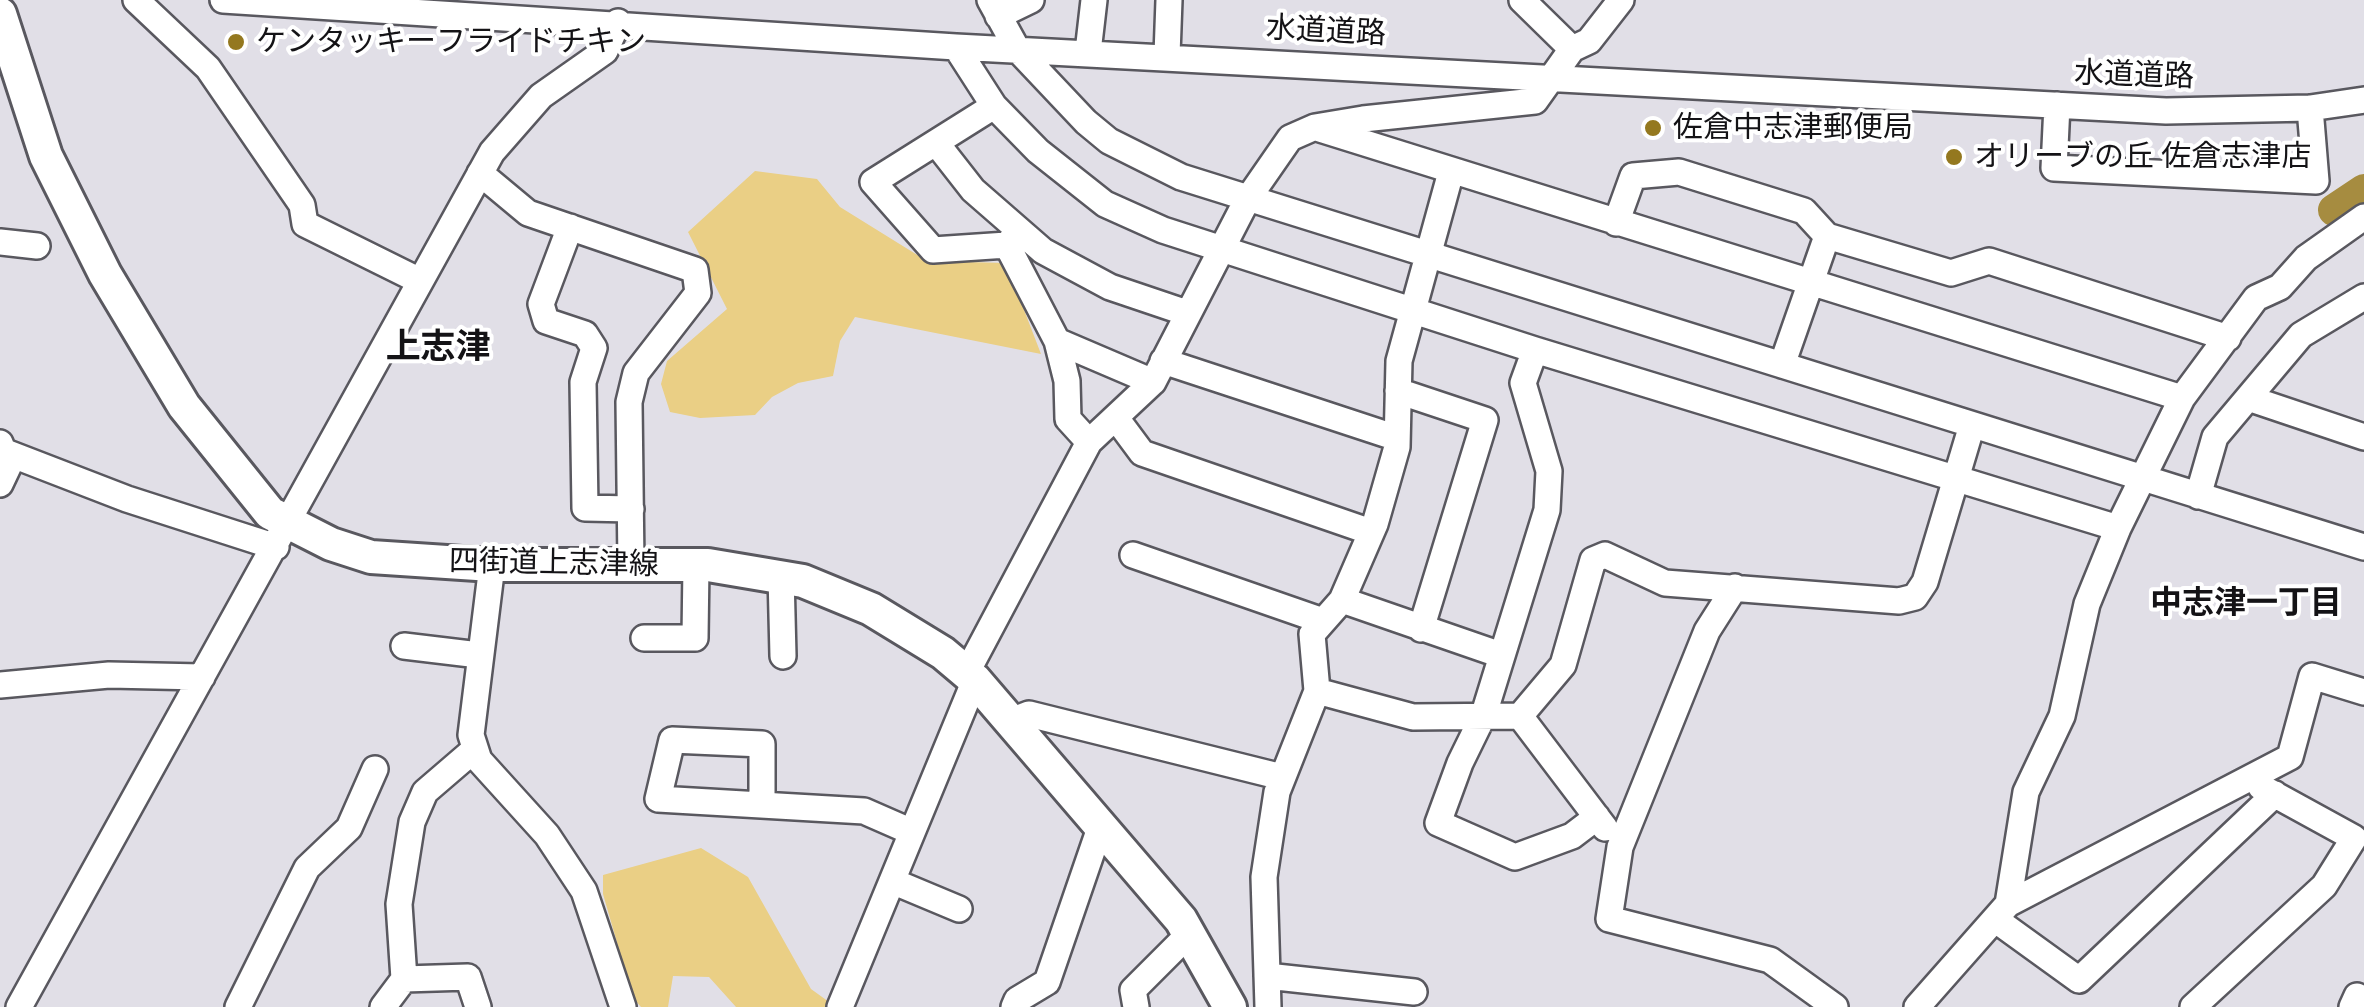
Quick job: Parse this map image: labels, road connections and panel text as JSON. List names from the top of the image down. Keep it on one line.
{"streets":{"main road":["四街道上志津線"],"street":["水道道路"]},"districts":["上志津","中志津一丁目"],"places":["ケンタッキーフライドチキン","佐倉中志津郵便局","オリーブの丘 佐倉志津店"]}
